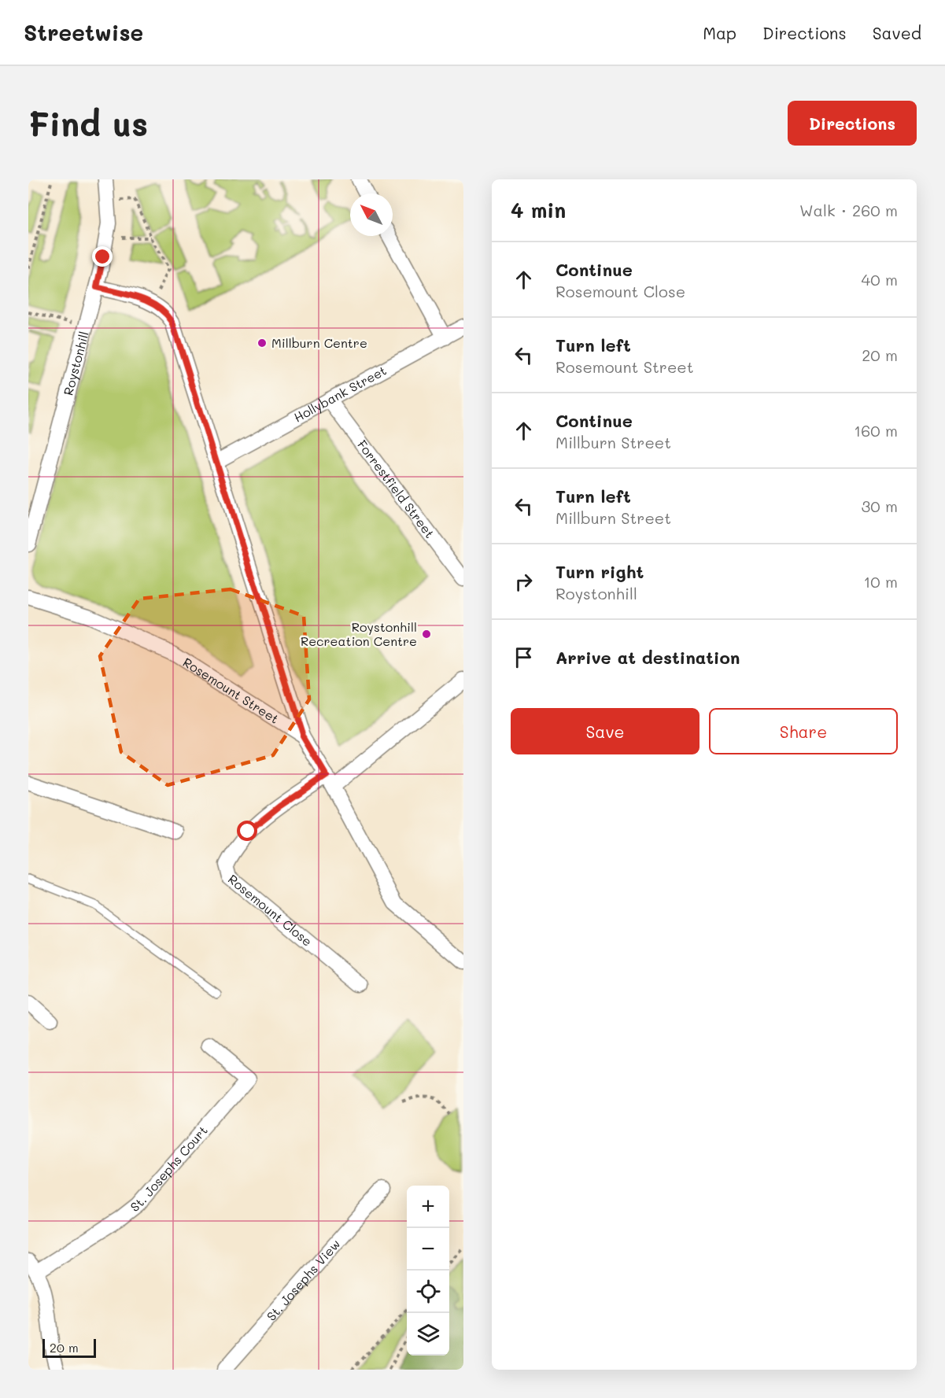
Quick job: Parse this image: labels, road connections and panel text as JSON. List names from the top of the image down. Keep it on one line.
{"streets":{"street":["Roystonhill","Hollybank Street","Forrestfield Street","Rosemount Street","Rosemount Close","St. Josephs Court","St. Josephs View"]},"crossings":[["Hollybank Street","Forrestfield Street"],["Rosemount Street","Rosemount Close"]],"places":["Millburn Centre","Roystonhill Recreation Centre"],"scale_bar":"20 m","north":"top left","page":{"header":"Streetwise","nav":["Map","Directions","Saved"],"buttons":["Directions",["Save","Share"]],"title":"Find us","heading":["4 min","Walk · 260 m"],"list":[["Continue","Rosemount Close","40 m"],["Turn left","Rosemount Street","20 m"],["Continue","Millburn Street","160 m"],["Turn left","Millburn Street","30 m"],["Turn right","Roystonhill","10 m"],"Arrive at destination"],"map_buttons":["+","−"],"scale":"20 m"}}
